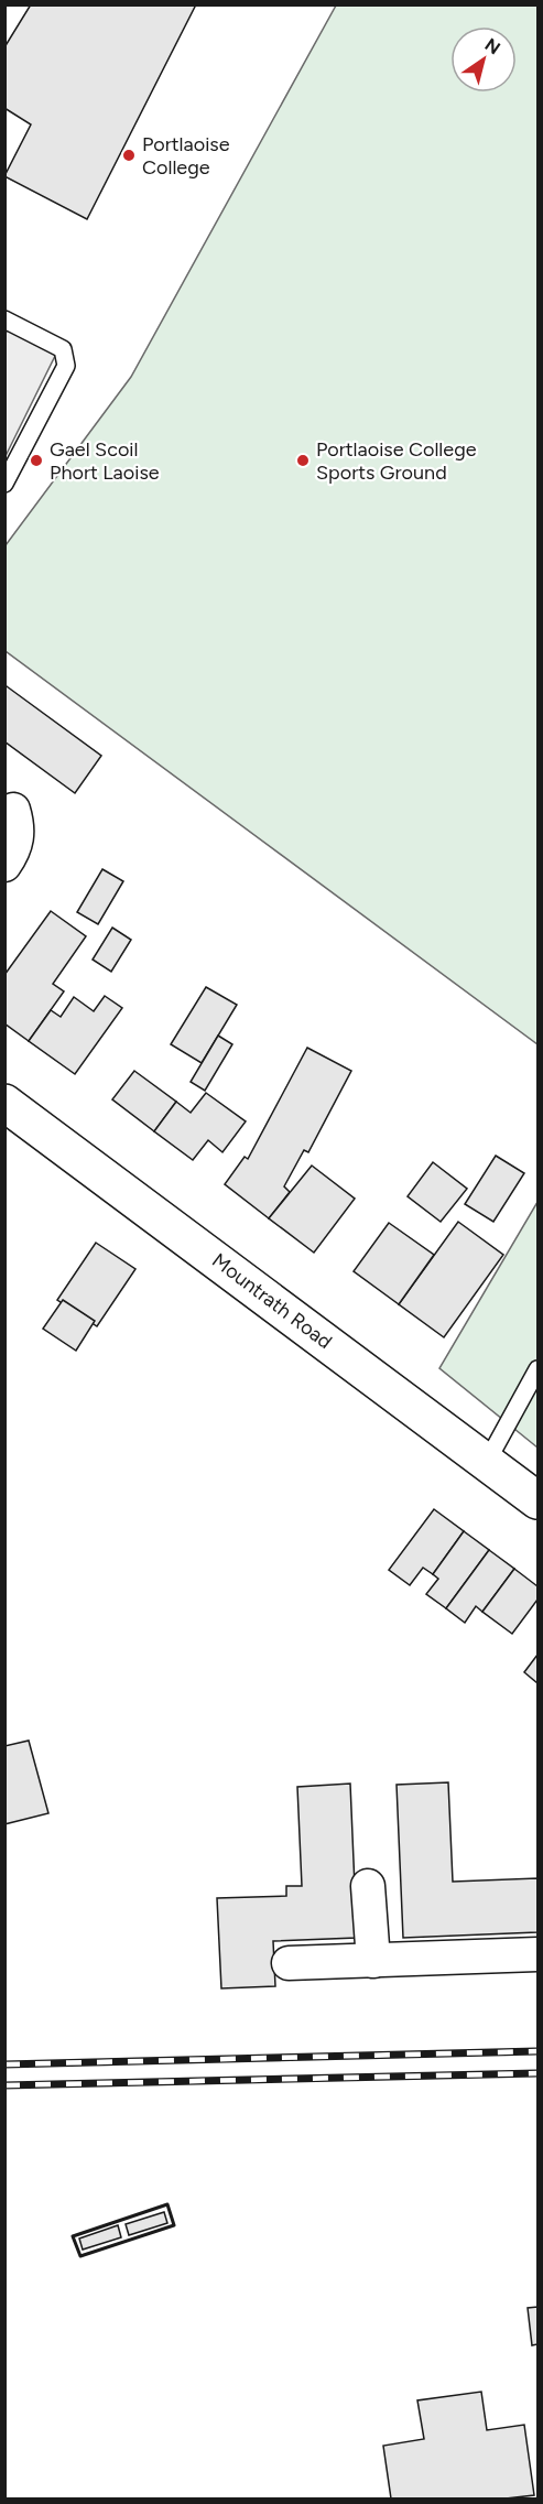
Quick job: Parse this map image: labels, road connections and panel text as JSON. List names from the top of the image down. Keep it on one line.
{"streets":{"main road":["Mountrath Road"]},"places":["Portlaoise College","Gael Scoil Phort Laoise","Portlaoise College Sports Ground"],"north":"top right"}
